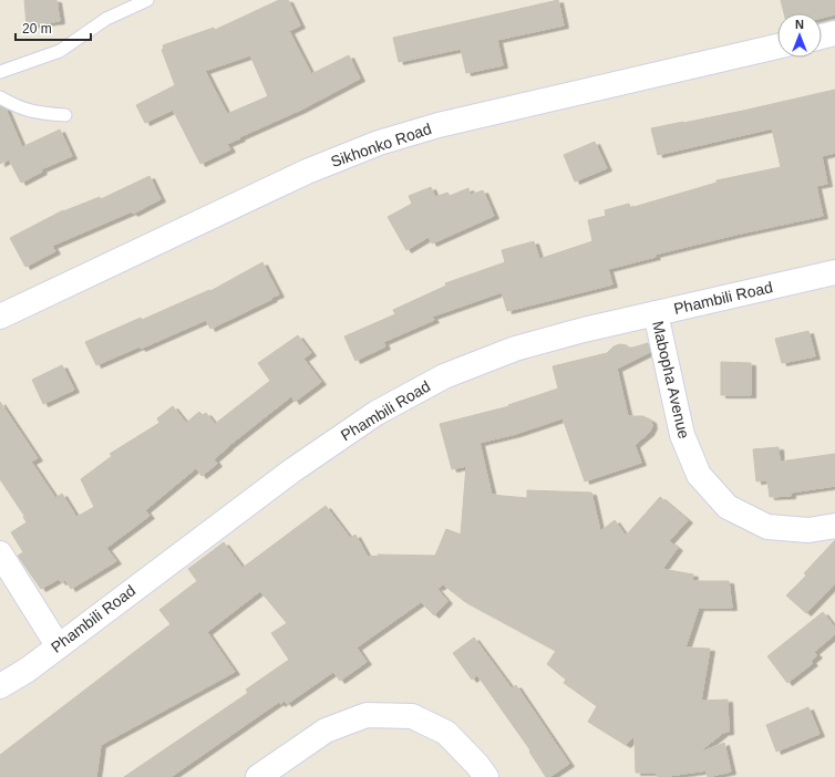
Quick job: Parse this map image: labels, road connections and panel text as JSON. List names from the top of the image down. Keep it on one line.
{"streets":{"street":["Sikhonko Road","Phambili Road","Mabopha Avenue"]},"crossings":[["Phambili Road","Mabopha Avenue"]],"scale_bar":"20 m","north":"top"}
